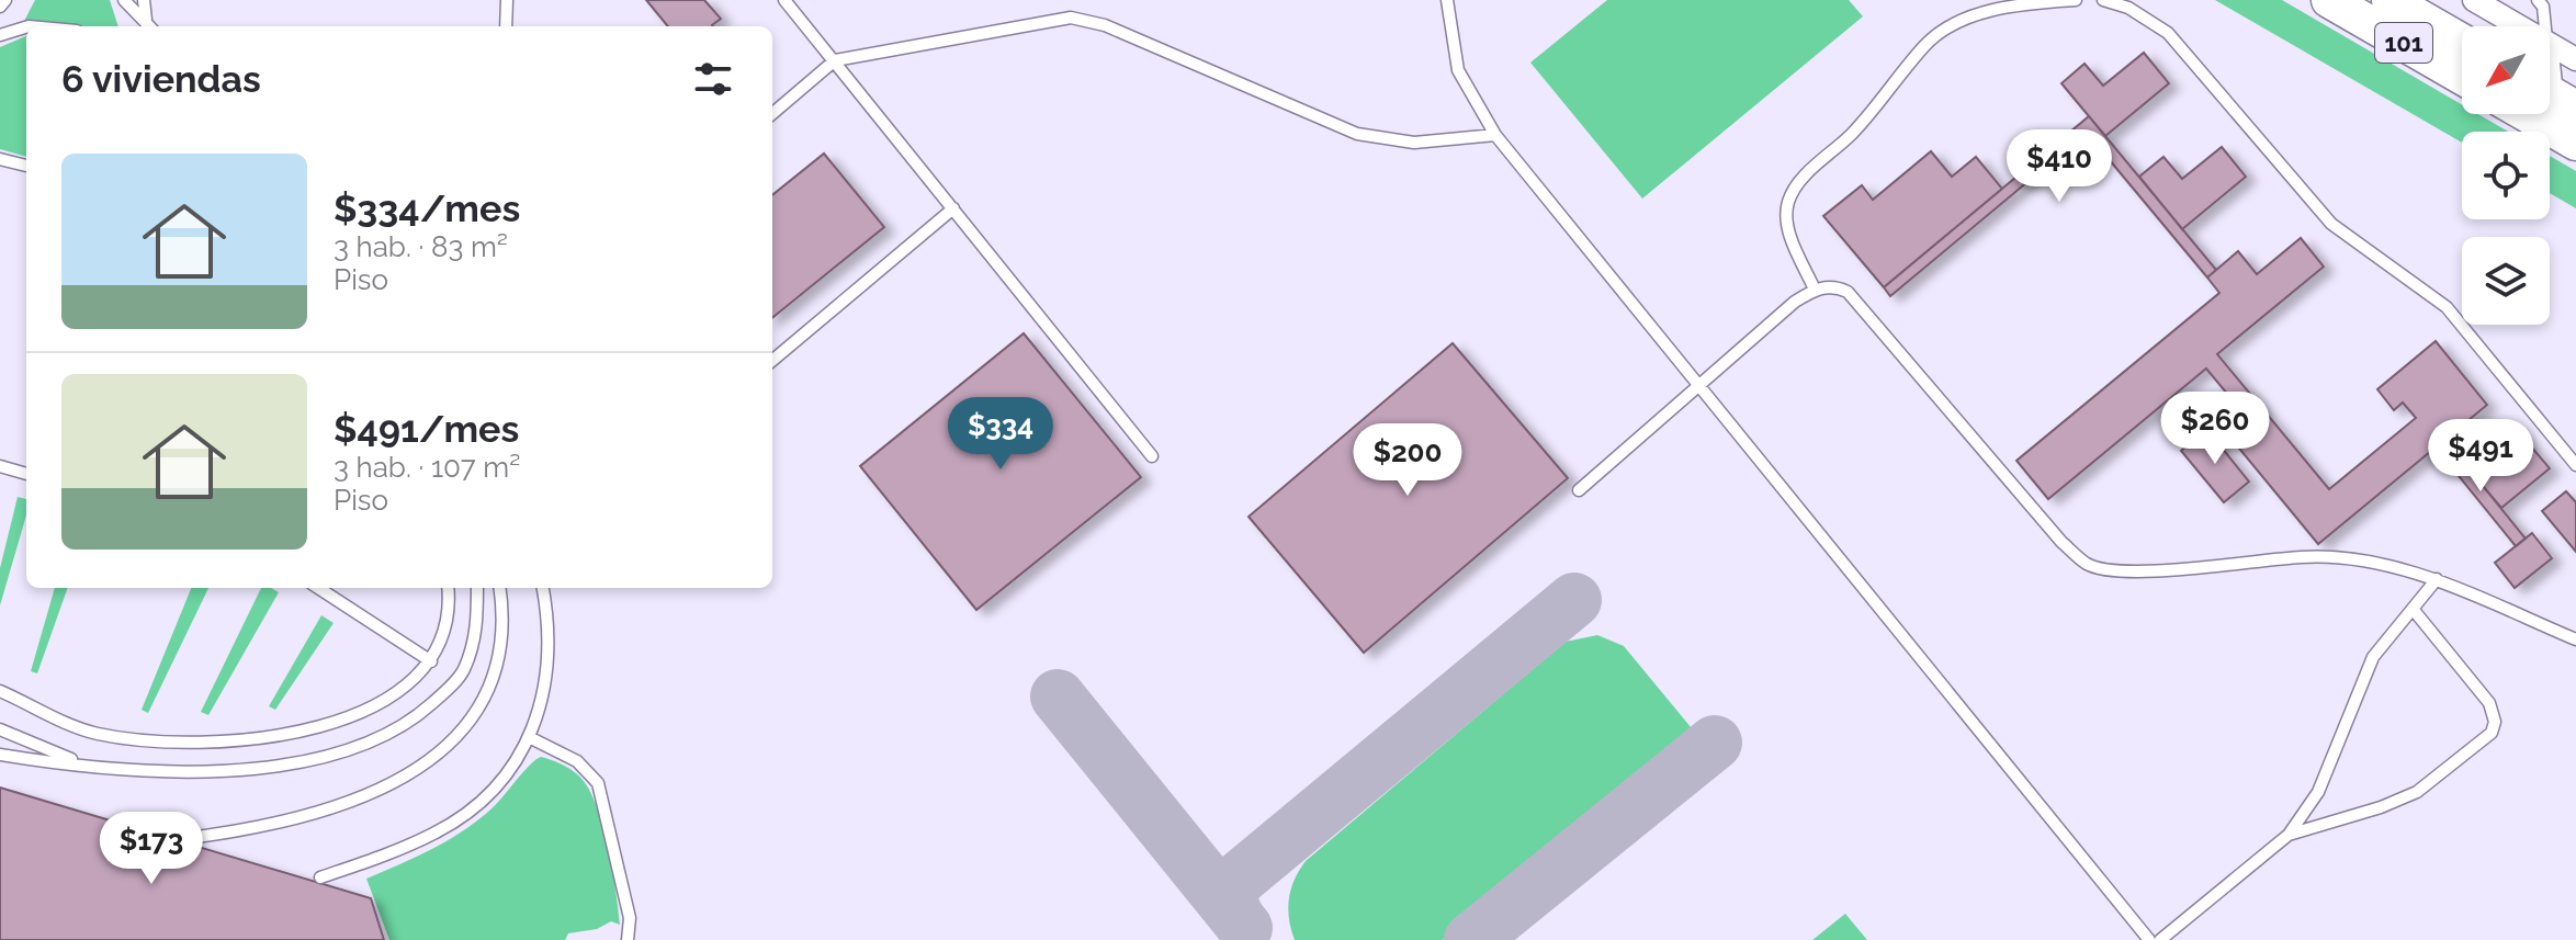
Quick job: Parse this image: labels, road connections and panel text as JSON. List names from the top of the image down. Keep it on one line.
{"streets":{"highway":["101"]},"north":"bottom left","page":{"heading":"6 viviendas","price":["$410","$260","$334","$491","$200","$173"],"list":[{"name":"$334/mes","note":"3 hab. · 83 m² · Piso"},{"name":"$491/mes","note":"3 hab. · 107 m² · Piso"}]}}
